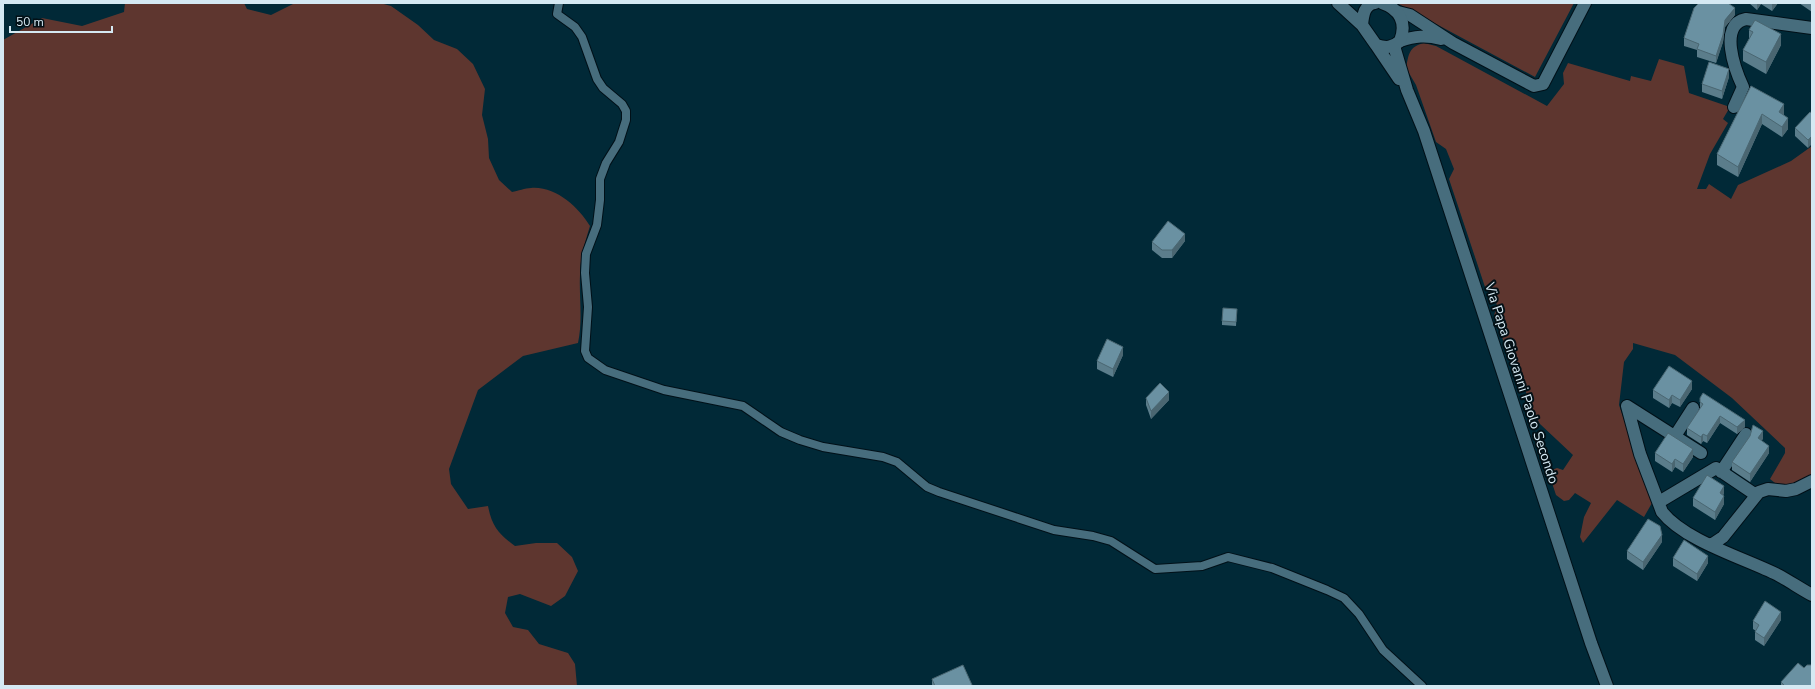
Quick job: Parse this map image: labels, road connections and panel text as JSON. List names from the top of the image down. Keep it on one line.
{"streets":{"street":["Via Papa Giovanni Paolo Secondo"]},"scale_bar":"50 m"}
